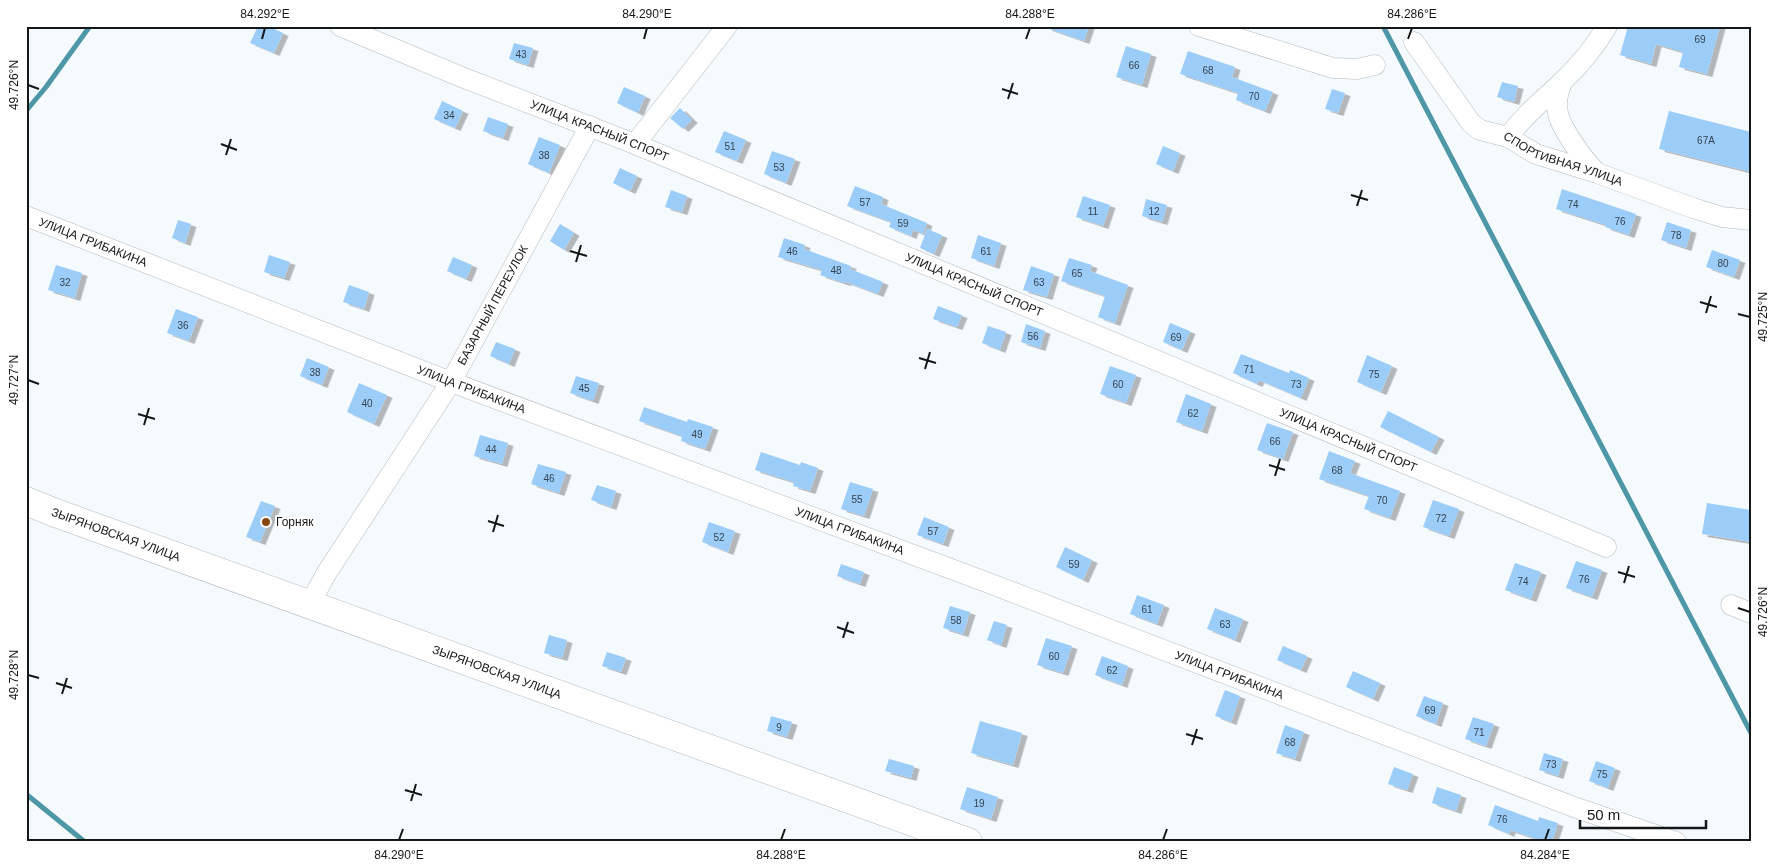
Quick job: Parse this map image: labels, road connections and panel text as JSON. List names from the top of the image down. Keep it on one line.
{"streets":{"street":["УЛИЦА КРАСНЫЙ СПОРТ","СПОРТИВНАЯ УЛИЦА","УЛИЦА ГРИБАКИНА","БАЗАРНЫЙ ПЕРЕУЛОК","ЗЫРЯНОВСКАЯ УЛИЦА"]},"crossings":[["УЛИЦА КРАСНЫЙ СПОРТ","БАЗАРНЫЙ ПЕРЕУЛОК"],["УЛИЦА ГРИБАКИНА","БАЗАРНЫЙ ПЕРЕУЛОК"],["БАЗАРНЫЙ ПЕРЕУЛОК","ЗЫРЯНОВСКАЯ УЛИЦА"]],"places":["Горняк"],"house_numbers":["69","43","66","68","70","34","67А","51","38","53","57","74","11","12","76","59","78","46","61","80","48","65","32","63","36","56","69","71","38","75","60","73","45","40","62","49","66","44","68","46","55","70","72","57","52","59","76","74","61","58","63","60","62","69","9","71","68","73","75","19","76"],"scale_bar":"50 m","coordinates":["84.292°E","84.290°E","84.288°E","84.286°E","49.726°N","49.725°N","49.727°N","49.728°N","84.284°E"]}
